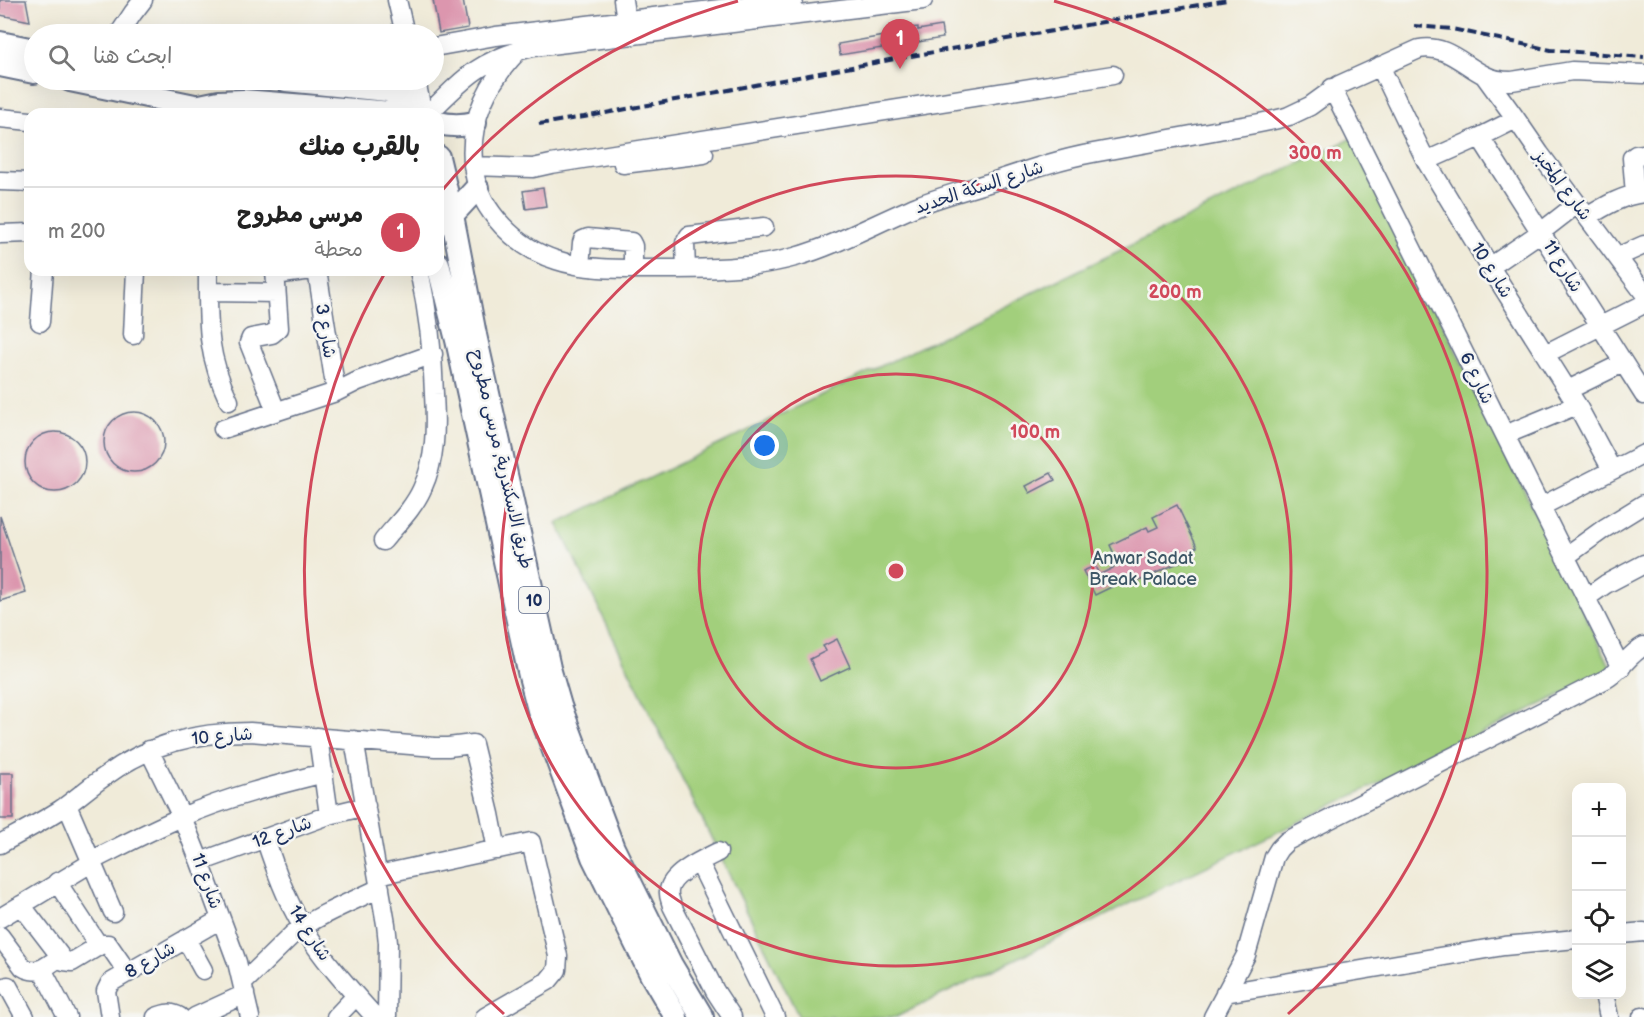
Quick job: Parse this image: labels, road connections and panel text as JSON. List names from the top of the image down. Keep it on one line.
{"streets":{"main road":["طريق الاسكندرية, مرسى مطروح","10"],"street":["شارع المخبز","شارع السكة الحديد","شارع 11","شارع 10","شارع 3","شارع 6","شارع 12","شارع 14","شارع 8"]},"crossings":[["شارع المخبز","شارع السكة الحديد"],["شارع السكة الحديد","شارع 10"],["شارع السكة الحديد","شارع 6"],["شارع 11","شارع 10"],["شارع 11","شارع 12"],["شارع 11","شارع 8"],["شارع 12","شارع 14"]],"parks":["Anwar Sadat Break Palace"],"page":{"pins":"1","search":"ابحث هنا","heading":"بالقرب منك","list":[{"mark":"1","name":"مرسى مطروح","note":"محطة","value":"200 m"}],"map_buttons":["+","−"]},"rings":["300 m","200 m","100 m"]}
